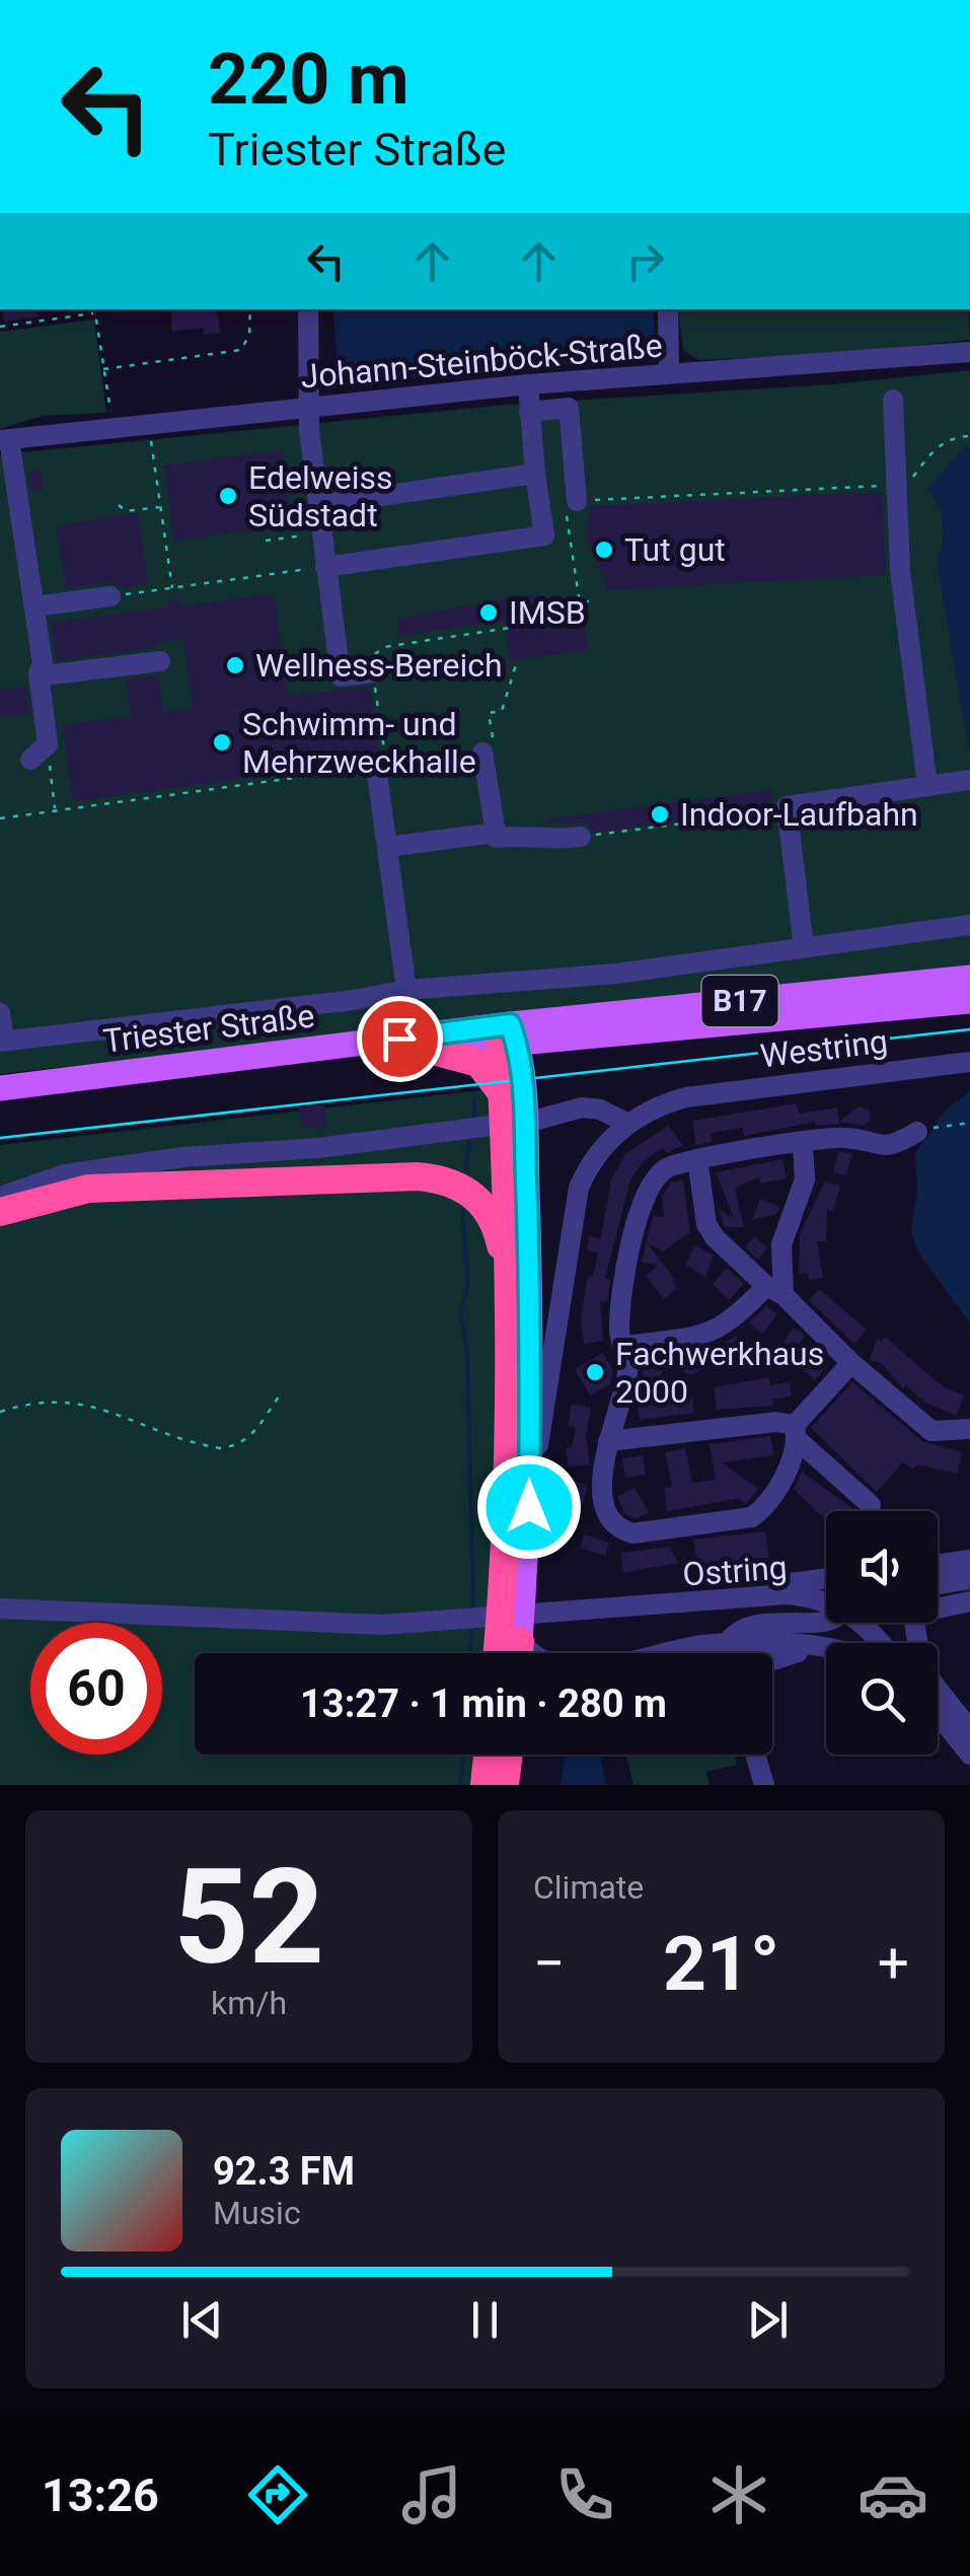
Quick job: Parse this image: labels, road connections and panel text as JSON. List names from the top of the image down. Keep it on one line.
{"streets":{"main road":["B17","Triester Straße"],"street":["Johann-Steinböck-Straße","Westring","Ostring"]},"places":["Edelweiss Südstadt","Tut gut","IMSB","Wellness-Bereich","Schwimm- und Mehrzweckhalle","Indoor-Laufbahn","Fachwerkhaus 2000"],"page":{"turn":["220 m","Triester Straße"],"limit":"60","trip":"13:27 · 1 min · 280 m","tile":[["52","km/h"],"Climate"],"heat":["−","21°","+"],"song":["92.3 FM","Music"],"tabs":"13:26"}}
